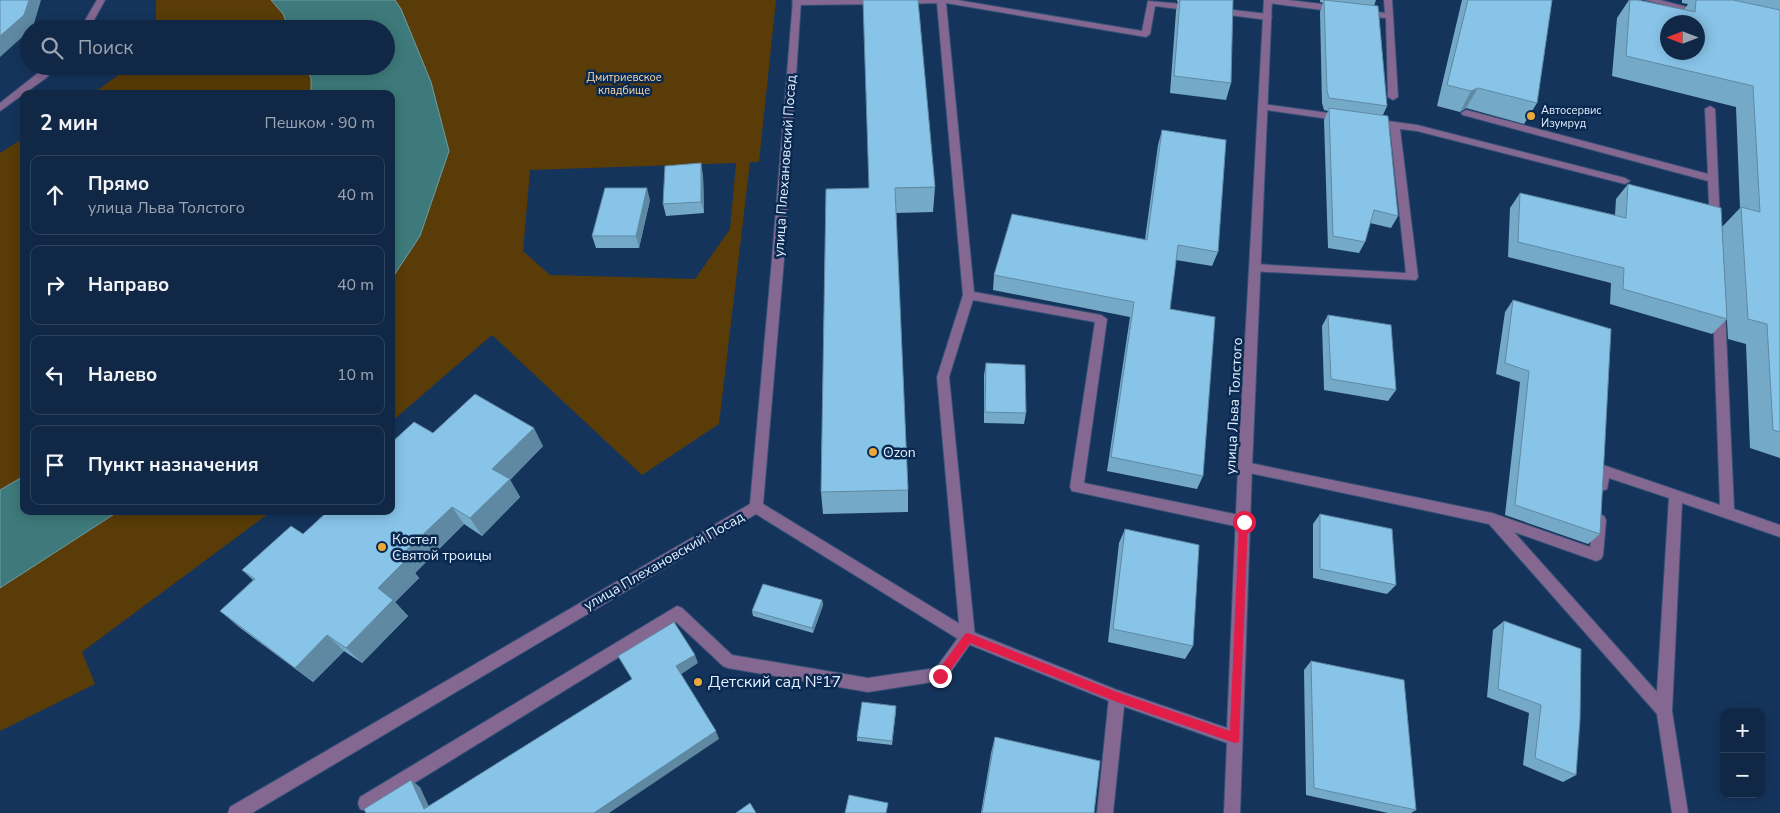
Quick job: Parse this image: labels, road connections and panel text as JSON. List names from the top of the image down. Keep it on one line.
{"streets":{"street":["улица Плехановский Посад","улица Льва Толстого"]},"parks":["Дмитриевское кладбище"],"places":["Автосервис Изумруд","Ozon","Костел Святой троицы","Детский сад №17"],"north":"left","page":{"search":"Поиск","heading":["2 мин","Пешком · 90 m"],"list":[["Прямо","улица Льва Толстого","40 m"],["Направо","40 m"],["Налево","10 m"],"Пункт назначения"],"map_buttons":["+","−"]}}
